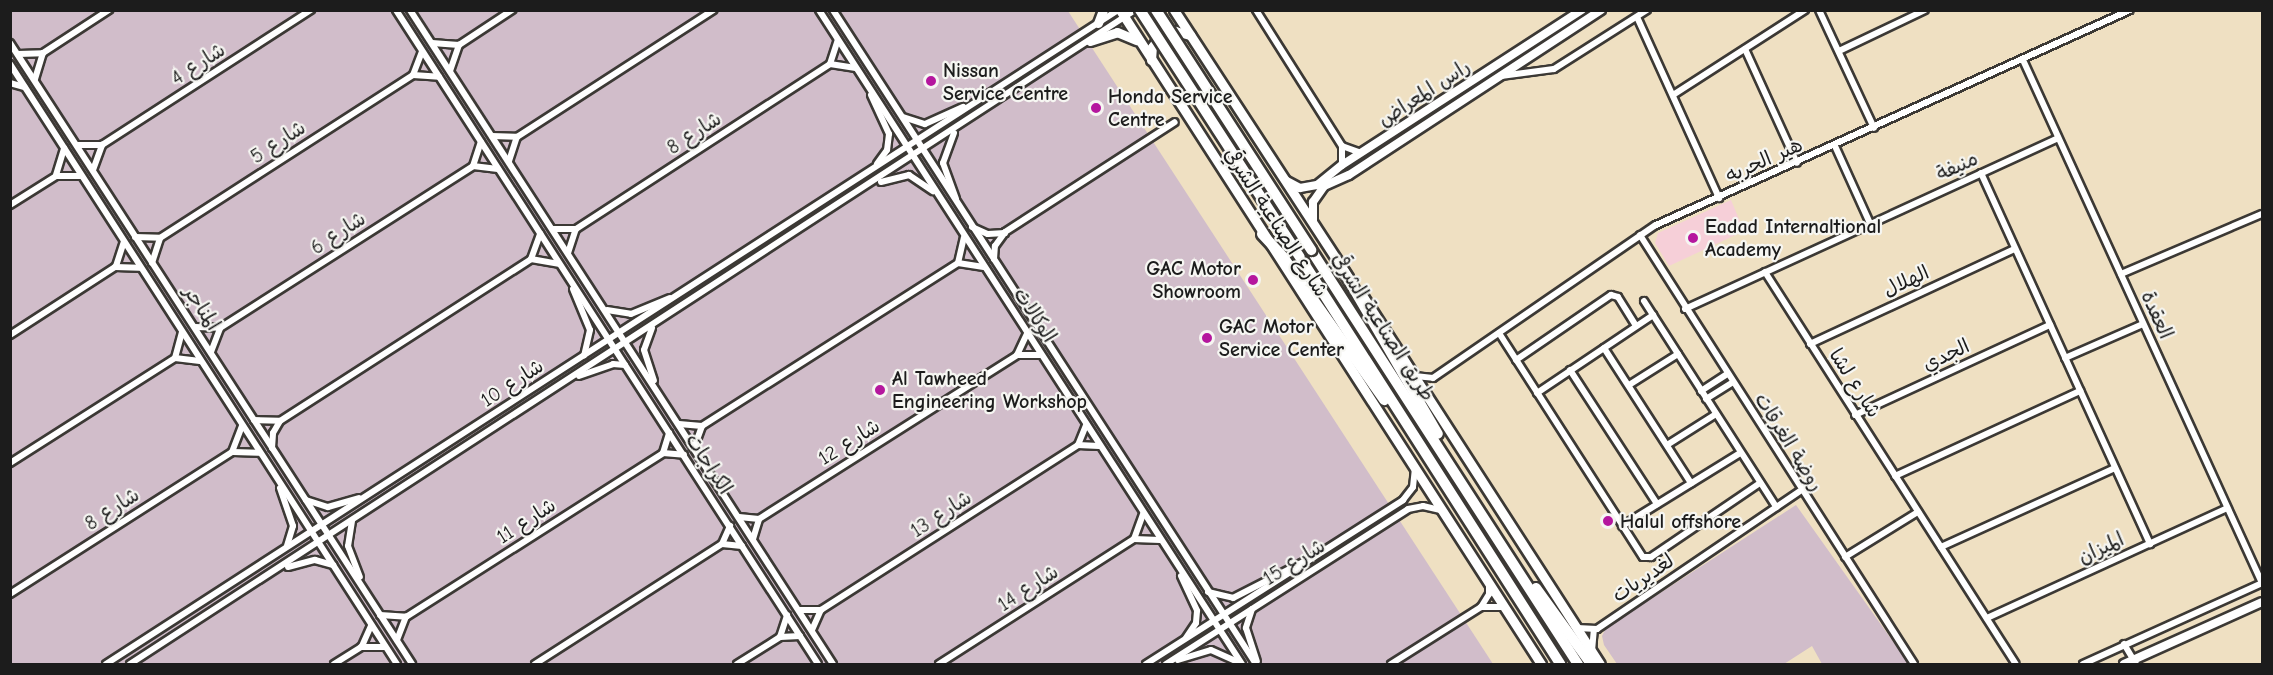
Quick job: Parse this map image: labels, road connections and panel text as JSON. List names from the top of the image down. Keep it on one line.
{"streets":{"highway":["طريق الصناعية الشرقي"],"main road":["شارع الصناعية الشرقي"],"street":["شارع 4","راس المعراض","شارع 8","شارع 5","هير الحربه","منيفة","شارع 6","الهلال","المناجر","الوكالات","العقدة","الجدي","شارع 10","شارع لشا","شارع 12","روضة الغرقات","الكراجات","شارع 13","شارع 11","الميزان","شارع 15","لغديريات","شارع 14"]},"crossings":[["راس المعراض","شارع الصناعية الشرقي"],["هير الحربه","العقدة"],["هير الحربه","روضة الغرقات"],["منيفة","العقدة"],["منيفة","شارع لشا"],["منيفة","روضة الغرقات"],["شارع الصناعية الشرقي","طريق الصناعية الشرقي"],["شارع الصناعية الشرقي","شارع 10"],["شارع الصناعية الشرقي","شارع 15"],["الهلال","شارع لشا"],["المناجر","شارع 10"],["الوكالات","شارع 10"],["الوكالات","شارع 15"],["العقدة","الميزان"],["الجدي","شارع لشا"],["شارع 10","الكراجات"],["شارع لشا","الميزان"],["روضة الغرقات","لغديريات"]],"places":["Nissan Service Centre","Honda Service Centre","Eadad Internaltional Academy","GAC Motor Showroom","GAC Motor Service Center","Al Tawheed Engineering Workshop","Halul offshore"]}
